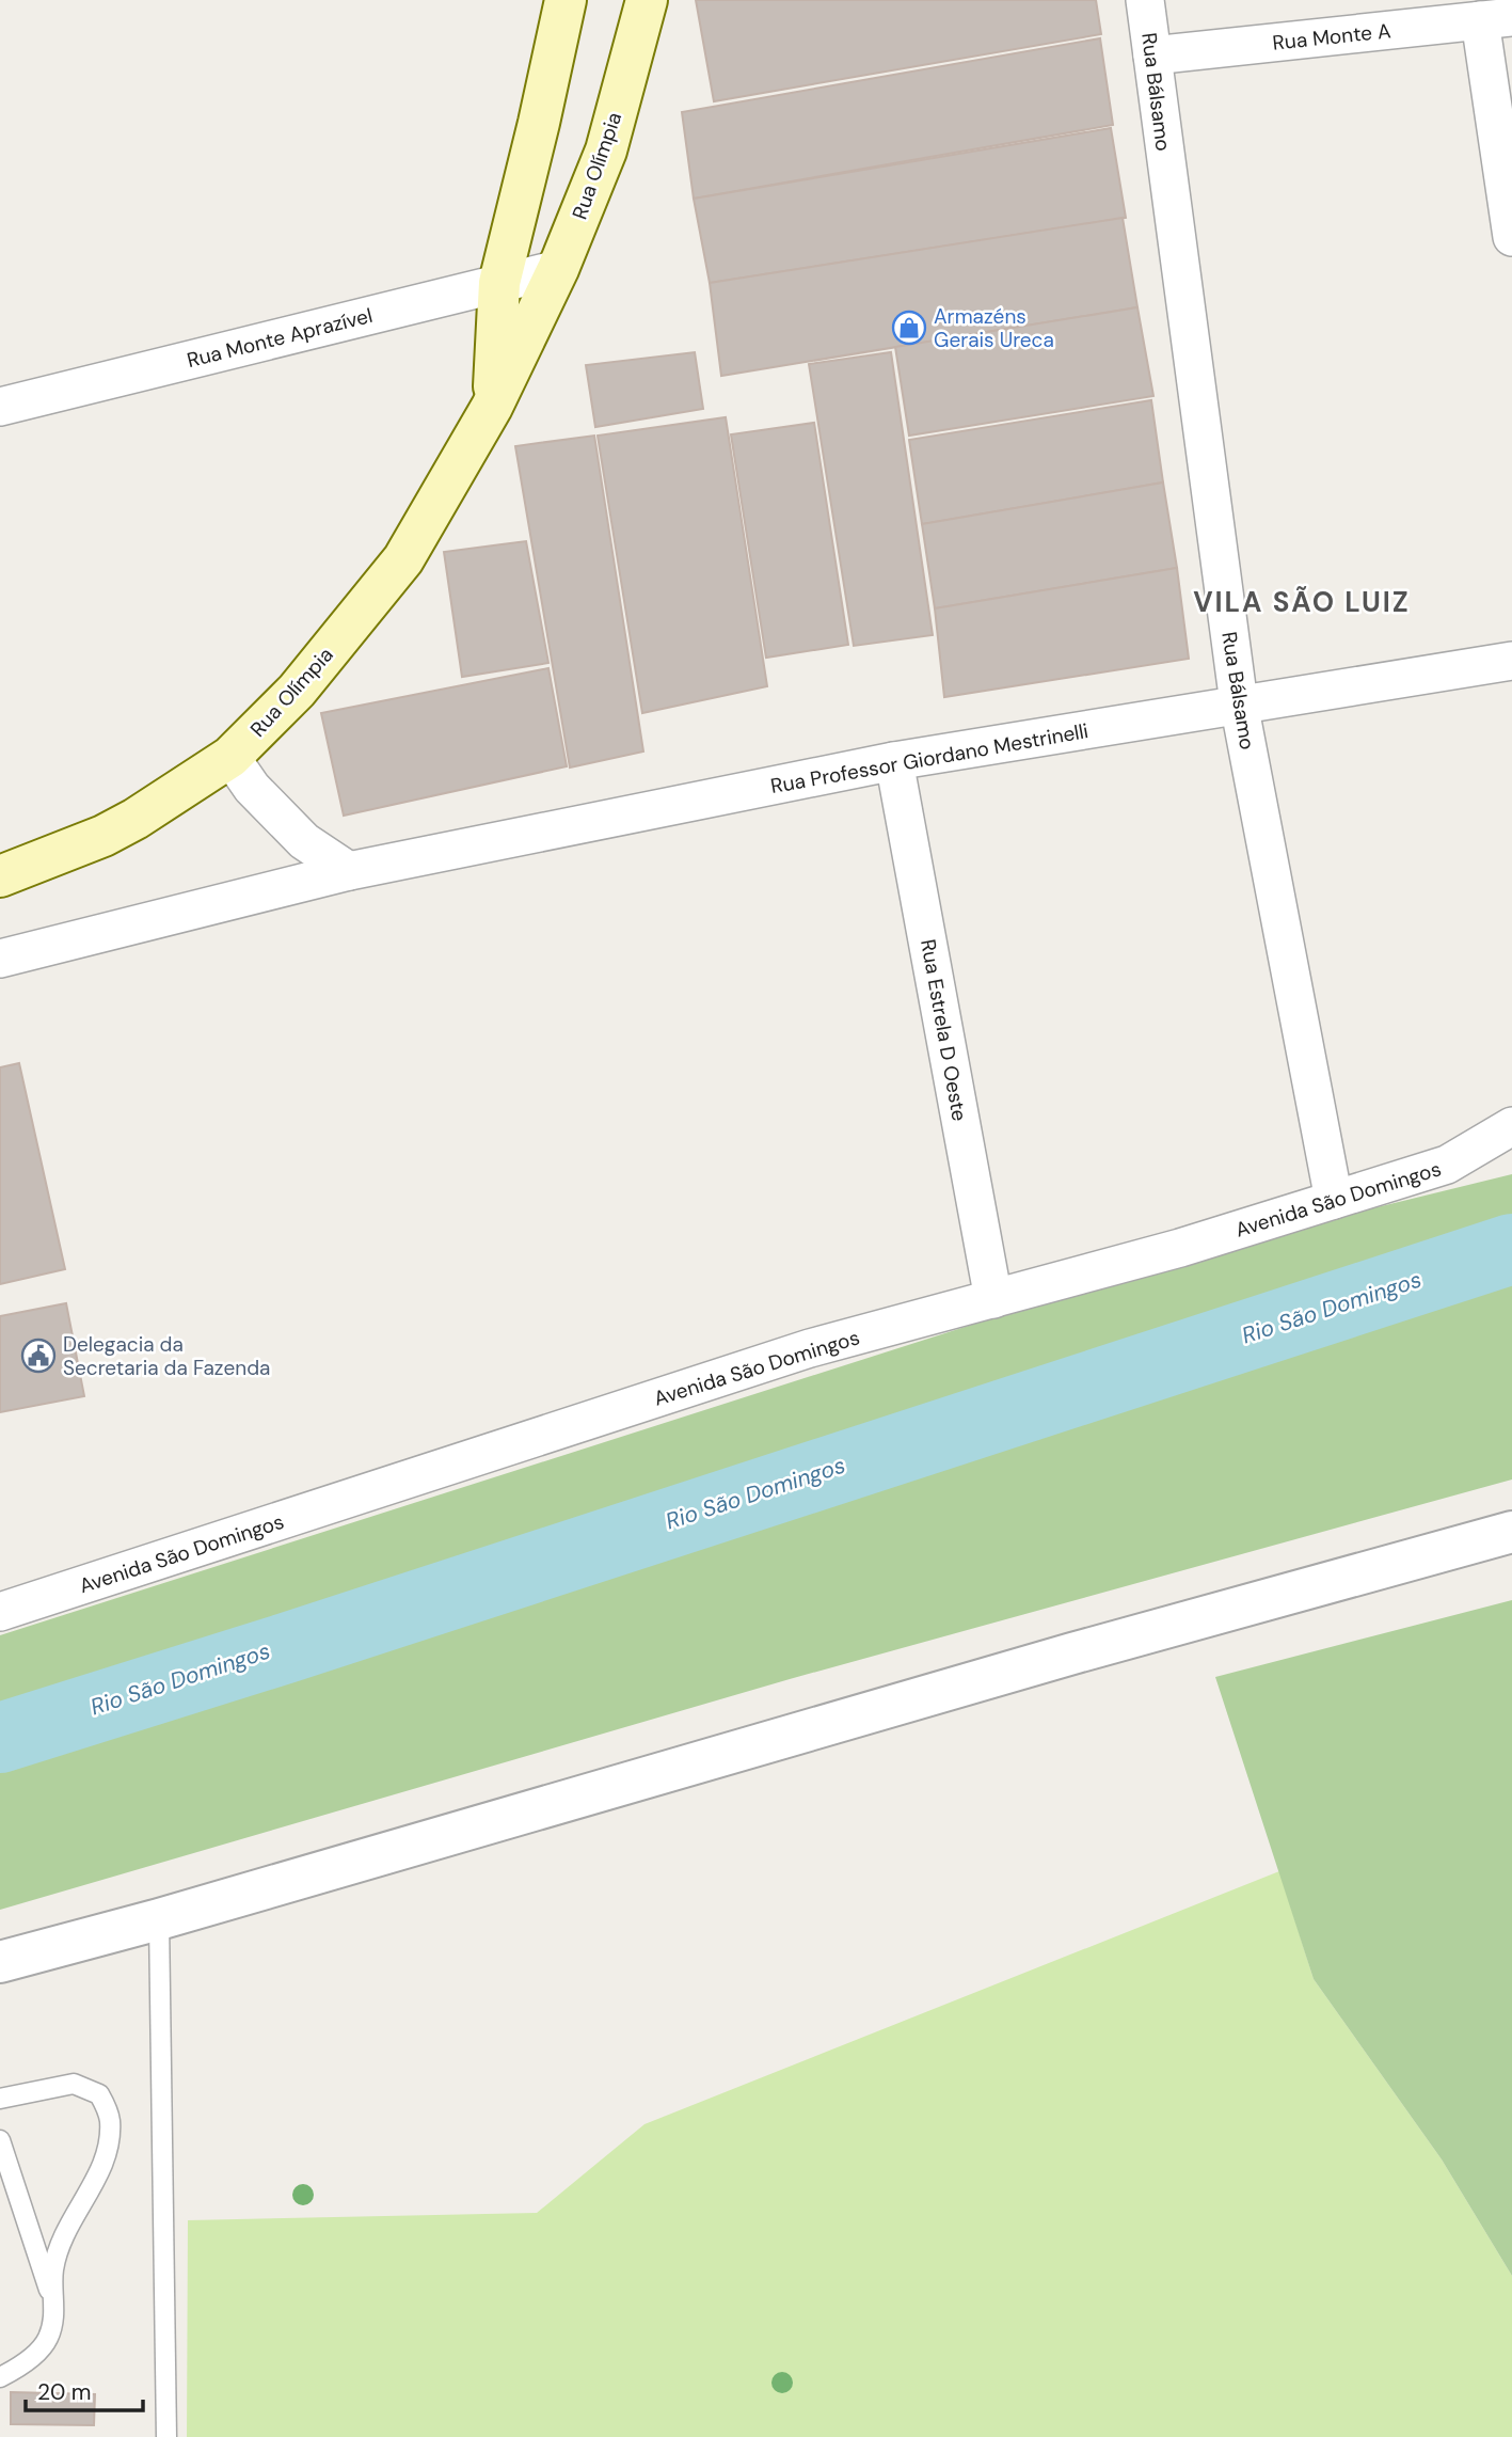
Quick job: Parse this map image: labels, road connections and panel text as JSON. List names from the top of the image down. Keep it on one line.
{"streets":{"main road":["Rua Olímpia"],"street":["Rua Monte A","Rua Bálsamo","Rua Monte Aprazível","Rua Professor Giordano Mestrinelli","Rua Estrela D Oeste","Avenida São Domingos"]},"crossings":[["Rua Monte A","Rua Bálsamo"],["Rua Bálsamo","Rua Professor Giordano Mestrinelli"],["Rua Bálsamo","Avenida São Domingos"],["Rua Olímpia","Rua Monte Aprazível"],["Rua Professor Giordano Mestrinelli","Rua Estrela D Oeste"],["Rua Estrela D Oeste","Avenida São Domingos"]],"districts":["VILA SÃO LUIZ"],"water":["Rio São Domingos"],"places":{"shop":["Armazéns Gerais Ureca"],"public building":["Delegacia da Secretaria da Fazenda"]},"scale_bar":"20 m"}
